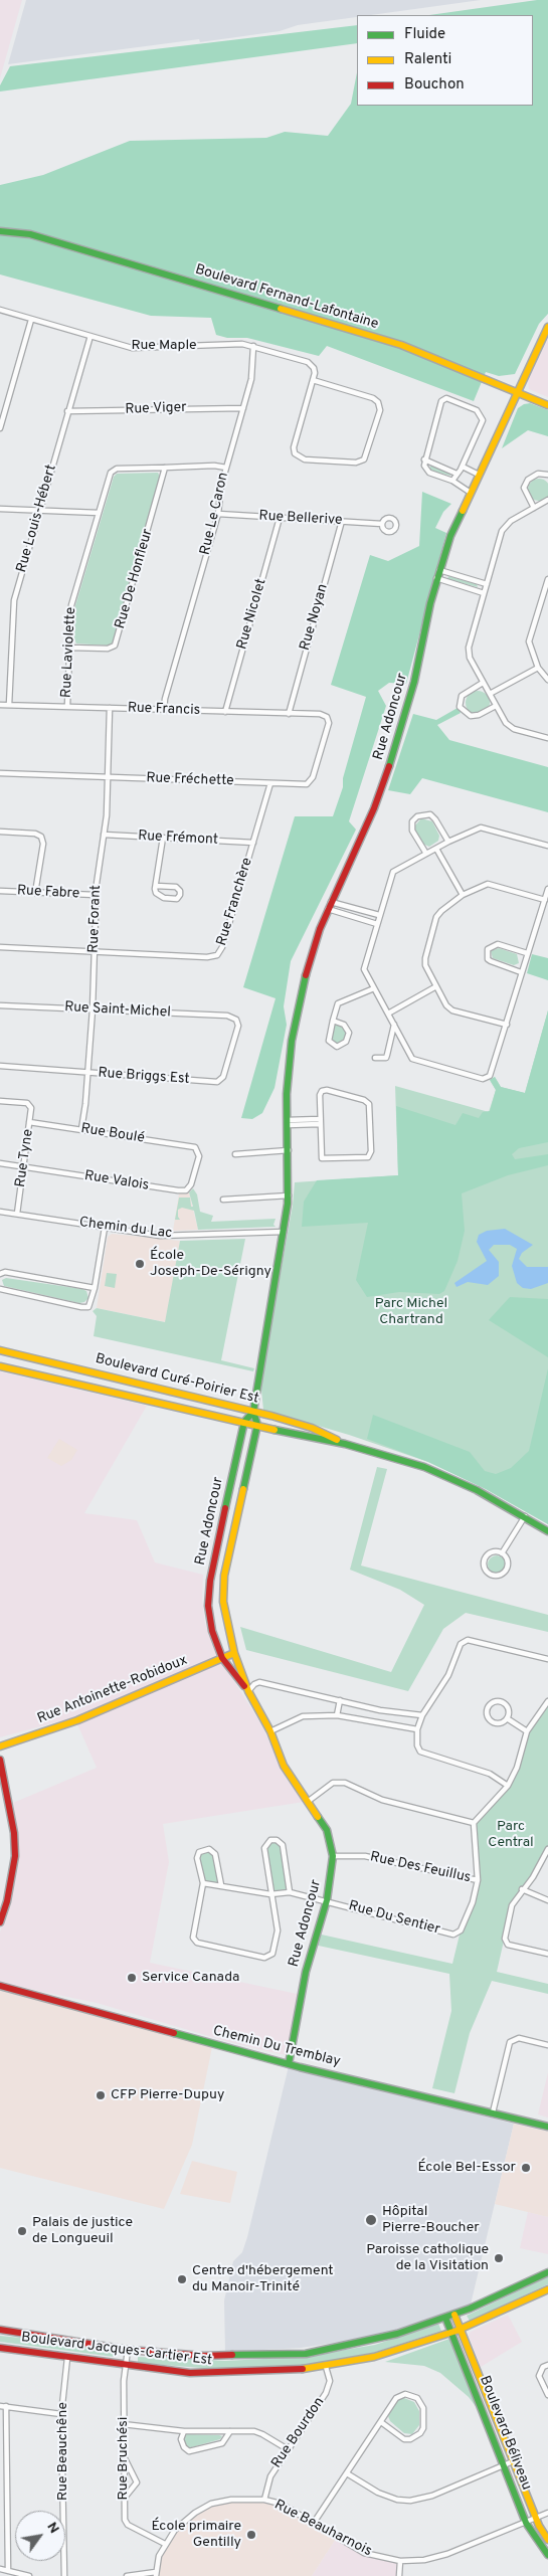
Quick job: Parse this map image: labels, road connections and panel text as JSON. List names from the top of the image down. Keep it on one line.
{"streets":{"street":["Boulevard Fernand-Lafontaine","Rue Maple","Rue Viger","Rue Le Caron","Rue Louis-Hébert","Rue Bellerive","Rue De Honfleur","Rue Nicolet","Rue Noyan","Rue Laviolette","Rue Francis","Rue Adoncour","Rue Fréchette","Rue Frémont","Rue Fabre","Rue Franchère","Rue Forant","Rue Saint-Michel","Rue Briggs Est","Rue Boulé","Rue Tyne","Rue Valois","Chemin du Lac","Boulevard Curé-Poirier Est","Rue Antoinette-Robidoux","Rue Des Feuillus","Rue Du Sentier","Chemin Du Tremblay","Boulevard Jacques-Cartier Est","Rue Bourdon","Boulevard Béliveau","Rue Beauchêne","Rue Bruchési","Rue Beauharnois"]},"crossings":[["Boulevard Fernand-Lafontaine","Rue Adoncour"],["Rue Maple","Rue Le Caron"],["Rue Maple","Rue Louis-Hébert"],["Rue Viger","Rue Le Caron"],["Rue Viger","Rue Louis-Hébert"],["Rue Le Caron","Rue Bellerive"],["Rue Le Caron","Rue Francis"],["Rue Louis-Hébert","Rue Francis"],["Rue Bellerive","Rue Nicolet"],["Rue Bellerive","Rue Noyan"],["Rue De Honfleur","Rue Laviolette"],["Rue Nicolet","Rue Francis"],["Rue Noyan","Rue Francis"],["Rue Laviolette","Rue Francis"],["Rue Francis","Rue Fréchette"],["Rue Francis","Rue Forant"],["Rue Adoncour","Chemin du Lac"],["Rue Adoncour","Boulevard Curé-Poirier Est"],["Rue Adoncour","Rue Antoinette-Robidoux"],["Rue Adoncour","Rue Des Feuillus"],["Rue Adoncour","Rue Du Sentier"],["Rue Adoncour","Chemin Du Tremblay"],["Rue Fréchette","Rue Franchère"],["Rue Fréchette","Rue Forant"],["Rue Frémont","Rue Franchère"],["Rue Frémont","Rue Forant"],["Rue Fabre","Rue Forant"],["Rue Franchère","Rue Forant"],["Rue Forant","Rue Saint-Michel"],["Rue Forant","Rue Briggs Est"],["Rue Forant","Rue Boulé"],["Rue Saint-Michel","Rue Briggs Est"],["Rue Boulé","Rue Tyne"],["Rue Boulé","Rue Valois"],["Rue Tyne","Rue Valois"],["Rue Tyne","Chemin du Lac"],["Rue Des Feuillus","Rue Du Sentier"],["Boulevard Jacques-Cartier Est","Rue Bourdon"],["Boulevard Jacques-Cartier Est","Boulevard Béliveau"],["Boulevard Jacques-Cartier Est","Rue Beauchêne"],["Boulevard Jacques-Cartier Est","Rue Bruchési"],["Rue Bourdon","Rue Beauharnois"],["Boulevard Béliveau","Rue Beauharnois"],["Rue Bruchési","Rue Beauharnois"]],"parks":["Parc Michel Chartrand","Parc Central"],"places":["École Joseph-De-Sérigny","Service Canada","CFP Pierre-Dupuy","École Bel-Essor","Hôpital Pierre-Boucher","Palais de justice de Longueuil","Paroisse catholique de la Visitation","Centre d'hébergement du Manoir-Trinité","École primaire Gentilly"],"legend":["Fluide","Ralenti","Bouchon"],"north":"top right"}
